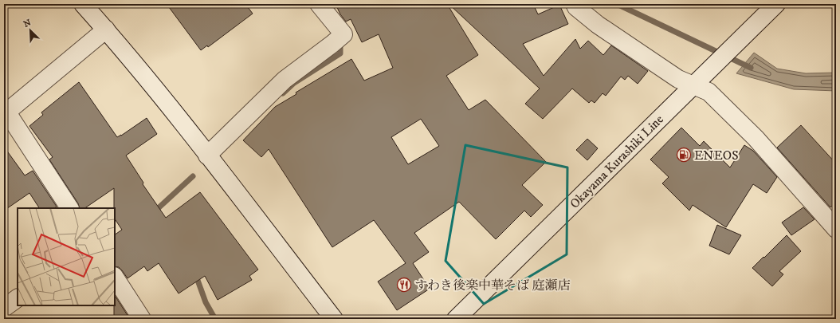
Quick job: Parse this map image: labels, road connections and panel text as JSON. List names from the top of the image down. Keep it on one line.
{"streets":{"street":["Okayama Kurashiki Line"]},"places":{"fuel station":["ENEOS"],"restaurant":["すわき後楽中華そば 庭瀬店"]},"north":"top left"}
